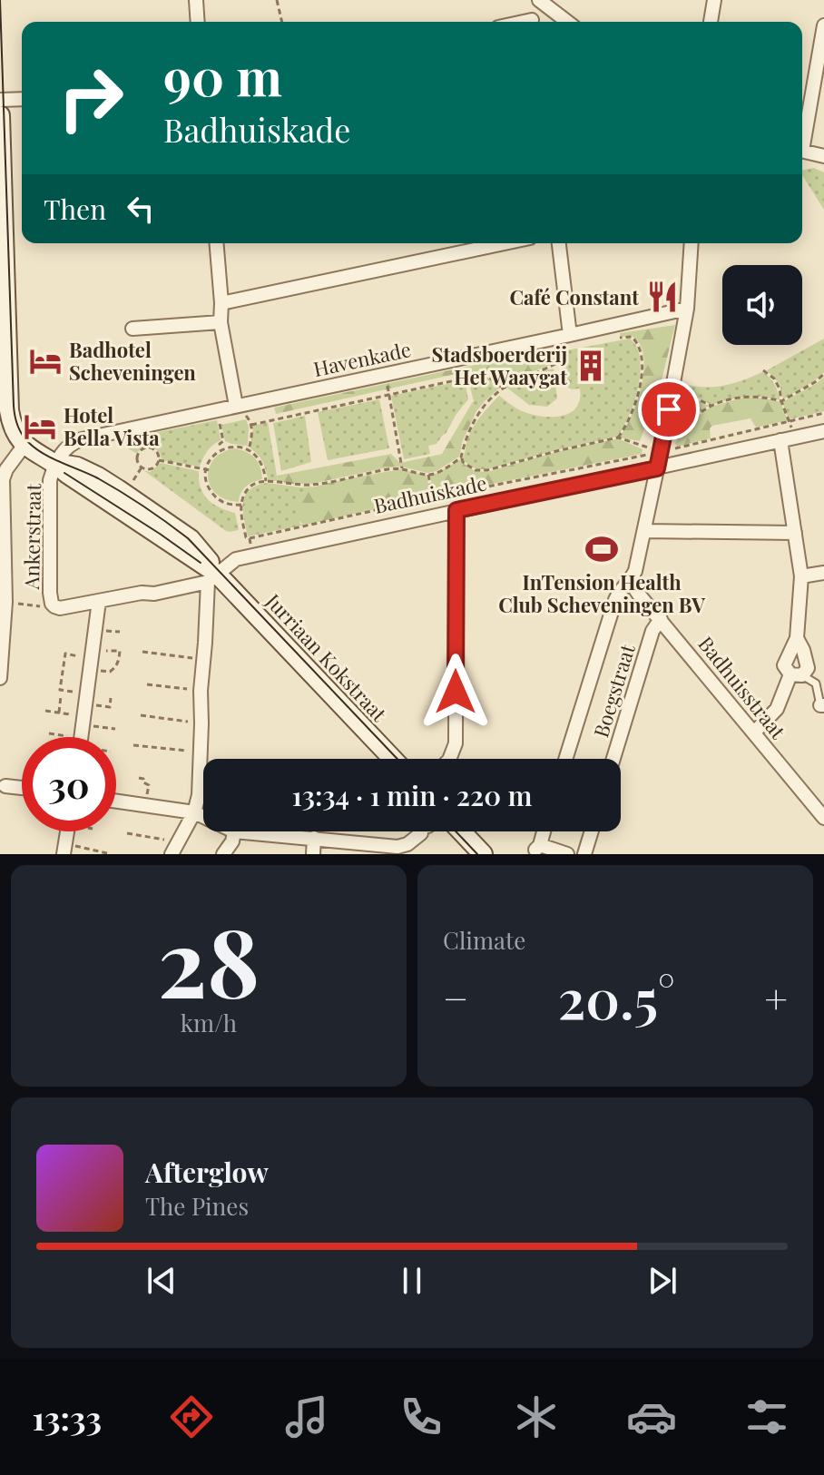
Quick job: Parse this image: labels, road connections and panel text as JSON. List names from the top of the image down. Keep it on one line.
{"streets":{"main road":["Jurriaan Kokstraat"],"street":["Havenkade","Badhuiskade","Ankerstraat","Badhuisstraat","Boegstraat"]},"crossings":[["Havenkade","Ankerstraat"],["Badhuiskade","Ankerstraat"],["Badhuiskade","Jurriaan Kokstraat"],["Ankerstraat","Jurriaan Kokstraat"],["Badhuisstraat","Boegstraat"]],"places":{"restaurant":["Café Constant"],"hotel":["Badhotel Scheveningen","Hotel Bella Vista"],"building":["Stadsboerderij Het Waaygat"],"sports":["InTension Health Club Scheveningen BV"]},"page":{"turn":["90 m","Badhuiskade"],"then":"Then","limit":"30","trip":"13:34 · 1 min · 220 m","tile":[["28","km/h"],"Climate"],"heat":["−","20.5°","+"],"song":["Afterglow","The Pines"],"tabs":"13:33"}}
